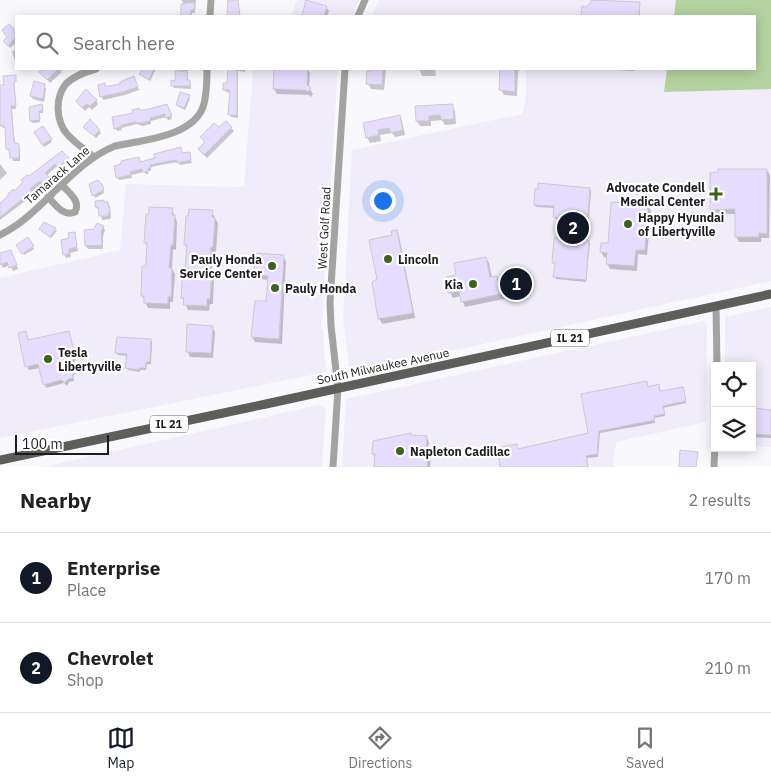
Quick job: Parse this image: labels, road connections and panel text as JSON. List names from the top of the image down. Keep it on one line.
{"streets":{"main road":["IL 21","South Milwaukee Avenue"],"street":["Tamarack Lane","West Golf Road"]},"crossings":[["West Golf Road","South Milwaukee Avenue"]],"places":{"health":["Advocate Condell Medical Center"],"other":["Happy Hyundai of Libertyville","Lincoln","Pauly Honda Service Center","Kia","Pauly Honda","Tesla Libertyville","Napleton Cadillac"]},"scale_bar":"100 m","page":{"search":"Search here","pins":["2","1"],"scale":"100 m","heading":["Nearby","2 results"],"list":[{"mark":"1","name":"Enterprise","note":"Place","value":"170 m"},{"mark":"2","name":"Chevrolet","note":"Shop","value":"210 m"}],"nav":["Map","Directions","Saved"]}}
